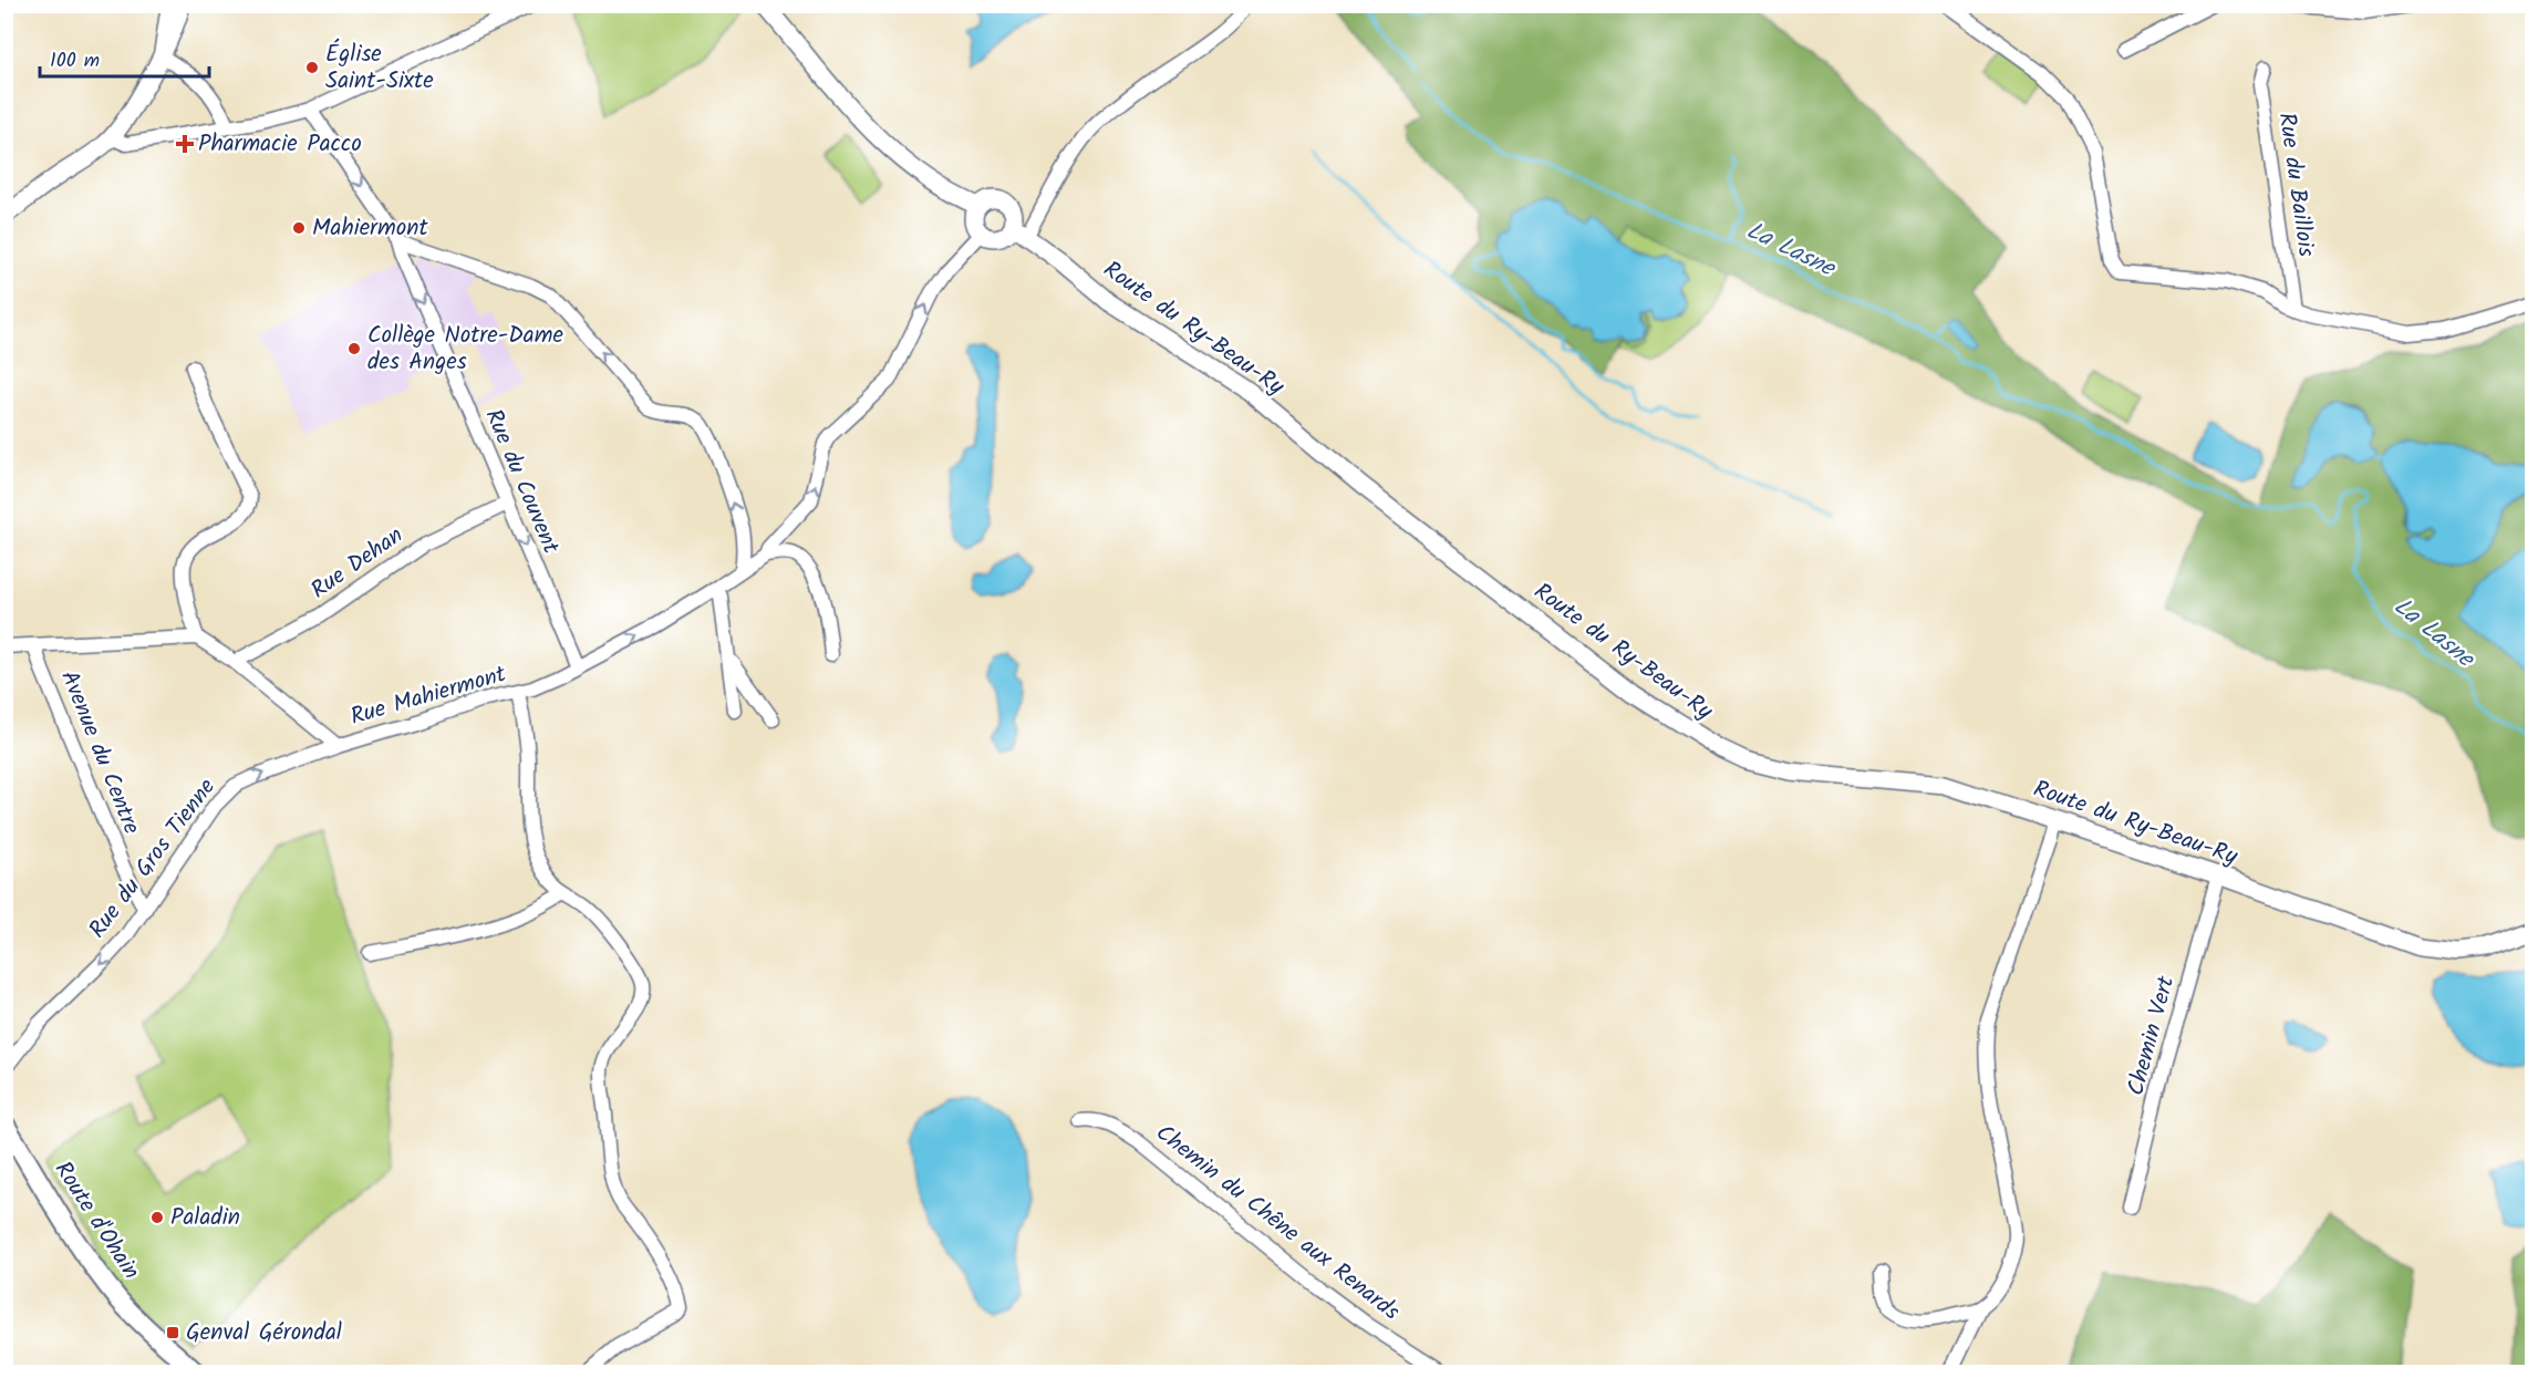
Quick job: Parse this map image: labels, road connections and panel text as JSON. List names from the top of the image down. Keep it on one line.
{"streets":{"main road":["Route d'Ohain"],"street":["Rue du Baillois","Route du Ry-Beau-Ry","Rue du Couvent","Rue Dehan","Rue Mahiermont","Avenue du Centre","Rue du Gros Tienne","Chemin Vert","Chemin du Chêne aux Renards"]},"crossings":[["Route du Ry-Beau-Ry","Rue Mahiermont"],["Route du Ry-Beau-Ry","Chemin Vert"],["Rue du Couvent","Rue Dehan"],["Rue du Couvent","Rue Mahiermont"],["Rue Dehan","Rue Mahiermont"],["Rue Mahiermont","Rue du Gros Tienne"],["Avenue du Centre","Rue du Gros Tienne"]],"one_way":["Rue du Couvent","Rue Mahiermont"],"water":["La Lasne"],"places":{"other":["Église Saint-Sixte","Mahiermont","Collège Notre-Dame des Anges","Paladin"],"health":["Pharmacie Pacco"],"transit":["Genval Gérondal"]},"scale_bar":"100 m"}
